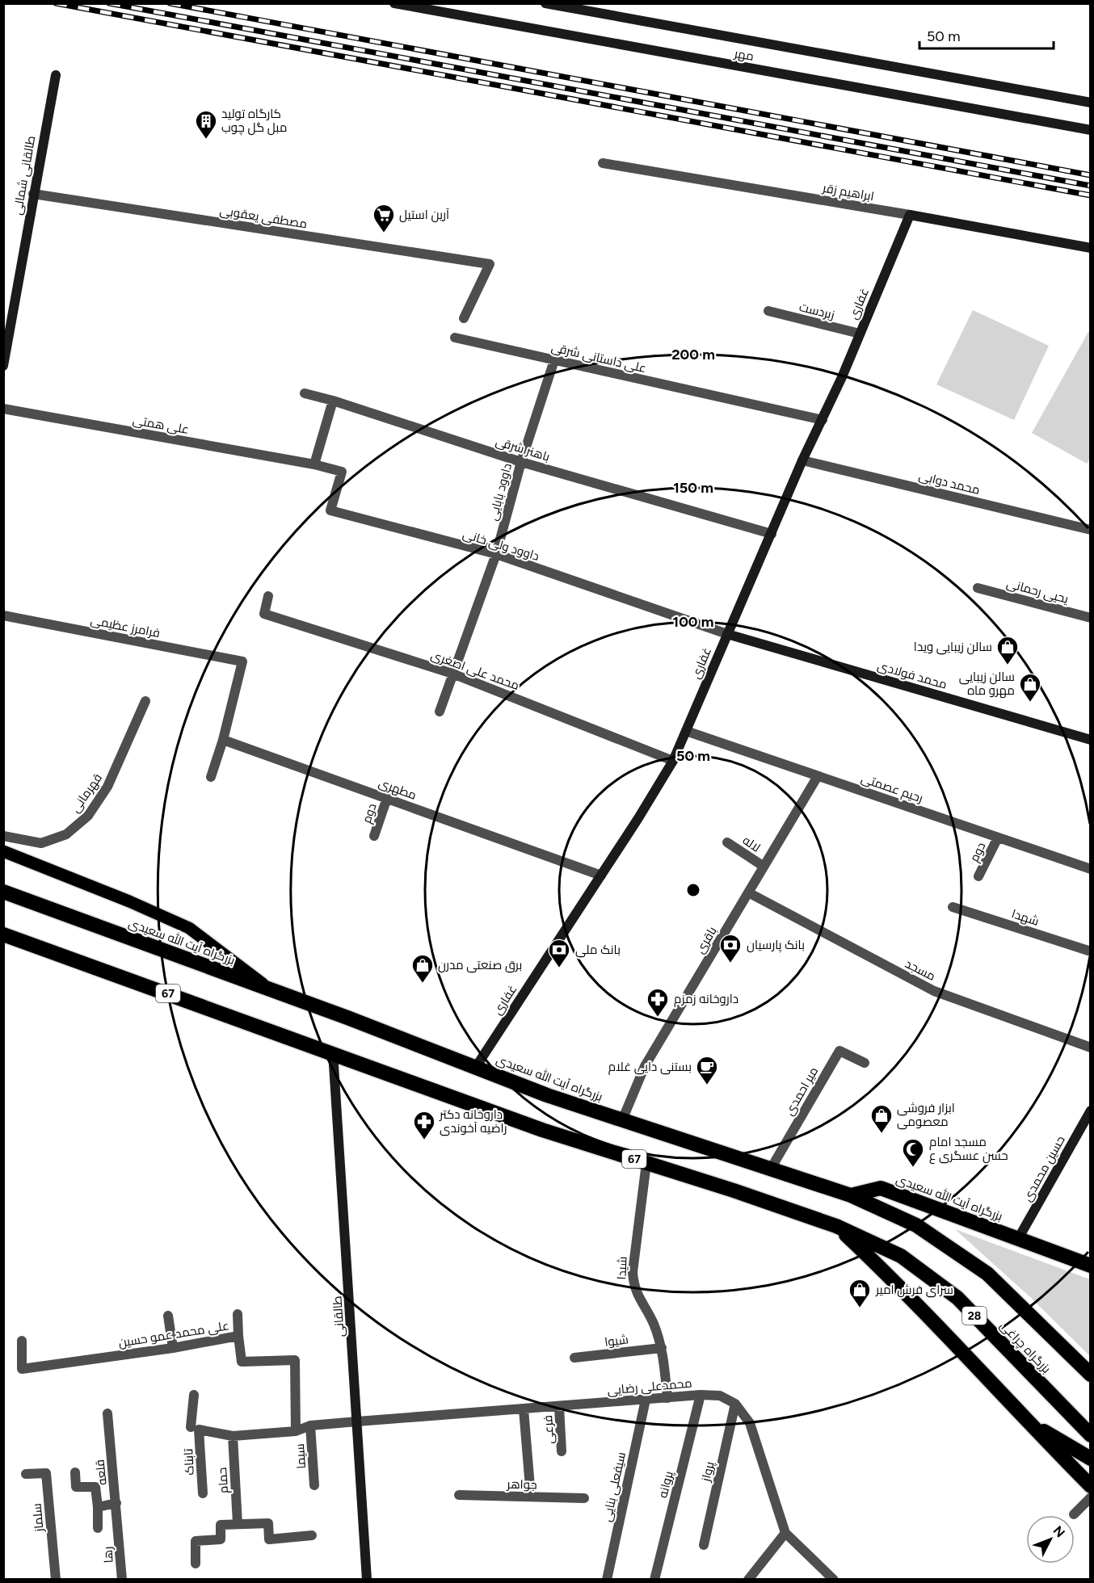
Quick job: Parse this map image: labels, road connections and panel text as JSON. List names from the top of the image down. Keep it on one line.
{"streets":{"highway":["بزرگراه آیت الله سعیدی","67","28","بزرگراه چراغی"],"street":["مهر","طالقانی شمالی","ابراهیم زقر","مصطفی یعقوبی","غفاری","زبردست","علی داستانی شرقی","علی همتی","باهنر شرقی","محمد دوابی","داوود بابایی","داوود ولی خانی","یحیی رحمانی","فرامرز عظیمی","محمد علی اصغری","محمد فولادی","رحیم عصمتی","مطهری","قهرمانی","دوم","لاله","شهدا","باقری","مسجد","میر احمدی","حسین محمدی","شیدا","طالقانی","علی محمد عمو حسین","شیوا","محمدعلی رضایی","فرعی","سیما","تابناک","پرواز","قلعه","حمام","جواهر","پروانه","سیفعلی بنایی","سلماز","رها"]},"crossings":[["طالقانی شمالی","مصطفی یعقوبی"],["ابراهیم زقر","غفاری"],["غفاری","زبردست"],["غفاری","علی داستانی شرقی"],["غفاری","باهنر شرقی"],["غفاری","محمد دوابی"],["غفاری","داوود ولی خانی"],["غفاری","محمد علی اصغری"],["غفاری","محمد فولادی"],["غفاری","رحیم عصمتی"],["غفاری","مطهری"],["غفاری","بزرگراه آیت الله سعیدی"],["علی داستانی شرقی","داوود بابایی"],["علی همتی","داوود ولی خانی"],["باهنر شرقی","داوود بابایی"],["داوود بابایی","داوود ولی خانی"],["داوود بابایی","محمد علی اصغری"],["داوود ولی خانی","محمد فولادی"],["فرامرز عظیمی","مطهری"],["رحیم عصمتی","دوم"],["رحیم عصمتی","باقری"],["مطهری","دوم"],["لاله","باقری"],["باقری","بزرگراه آیت الله سعیدی"],["باقری","مسجد"],["بزرگراه آیت الله سعیدی","میر احمدی"],["بزرگراه آیت الله سعیدی","حسین محمدی"],["بزرگراه آیت الله سعیدی","بزرگراه چراغی"],["67","شیدا"],["67","طالقانی"],["67","بزرگراه چراغی"],["شیدا","شیوا"],["شیدا","محمدعلی رضایی"],["طالقانی","محمدعلی رضایی"],["علی محمد عمو حسین","محمدعلی رضایی"],["محمدعلی رضایی","فرعی"],["محمدعلی رضایی","سیما"],["محمدعلی رضایی","پرواز"],["محمدعلی رضایی","پروانه"],["محمدعلی رضایی","سیفعلی بنایی"],["قلعه","رها"]],"places":{"building":["کارگاه تولید مبل گل چوب"],"supermarket":["آرین استیل"],"shop":["سالن زیبایی ویدا","سالن زیبایی مهرو ماه","برق صنعتی مدرن","ابزار فروشی معصومی","سرای فرش امیر"],"bank":["بانک پارسیان","بانک ملی"],"pharmacy":["داروخانه زمزم","داروخانه دکتر راضیه آخوندی"],"cafe":["بستنی دایی غلام"],"mosque":["مسجد امام حسن عسگری ع"]},"scale_bar":"50 m","north":"top right","rings":["200 m","150 m","100 m","50 m"]}
